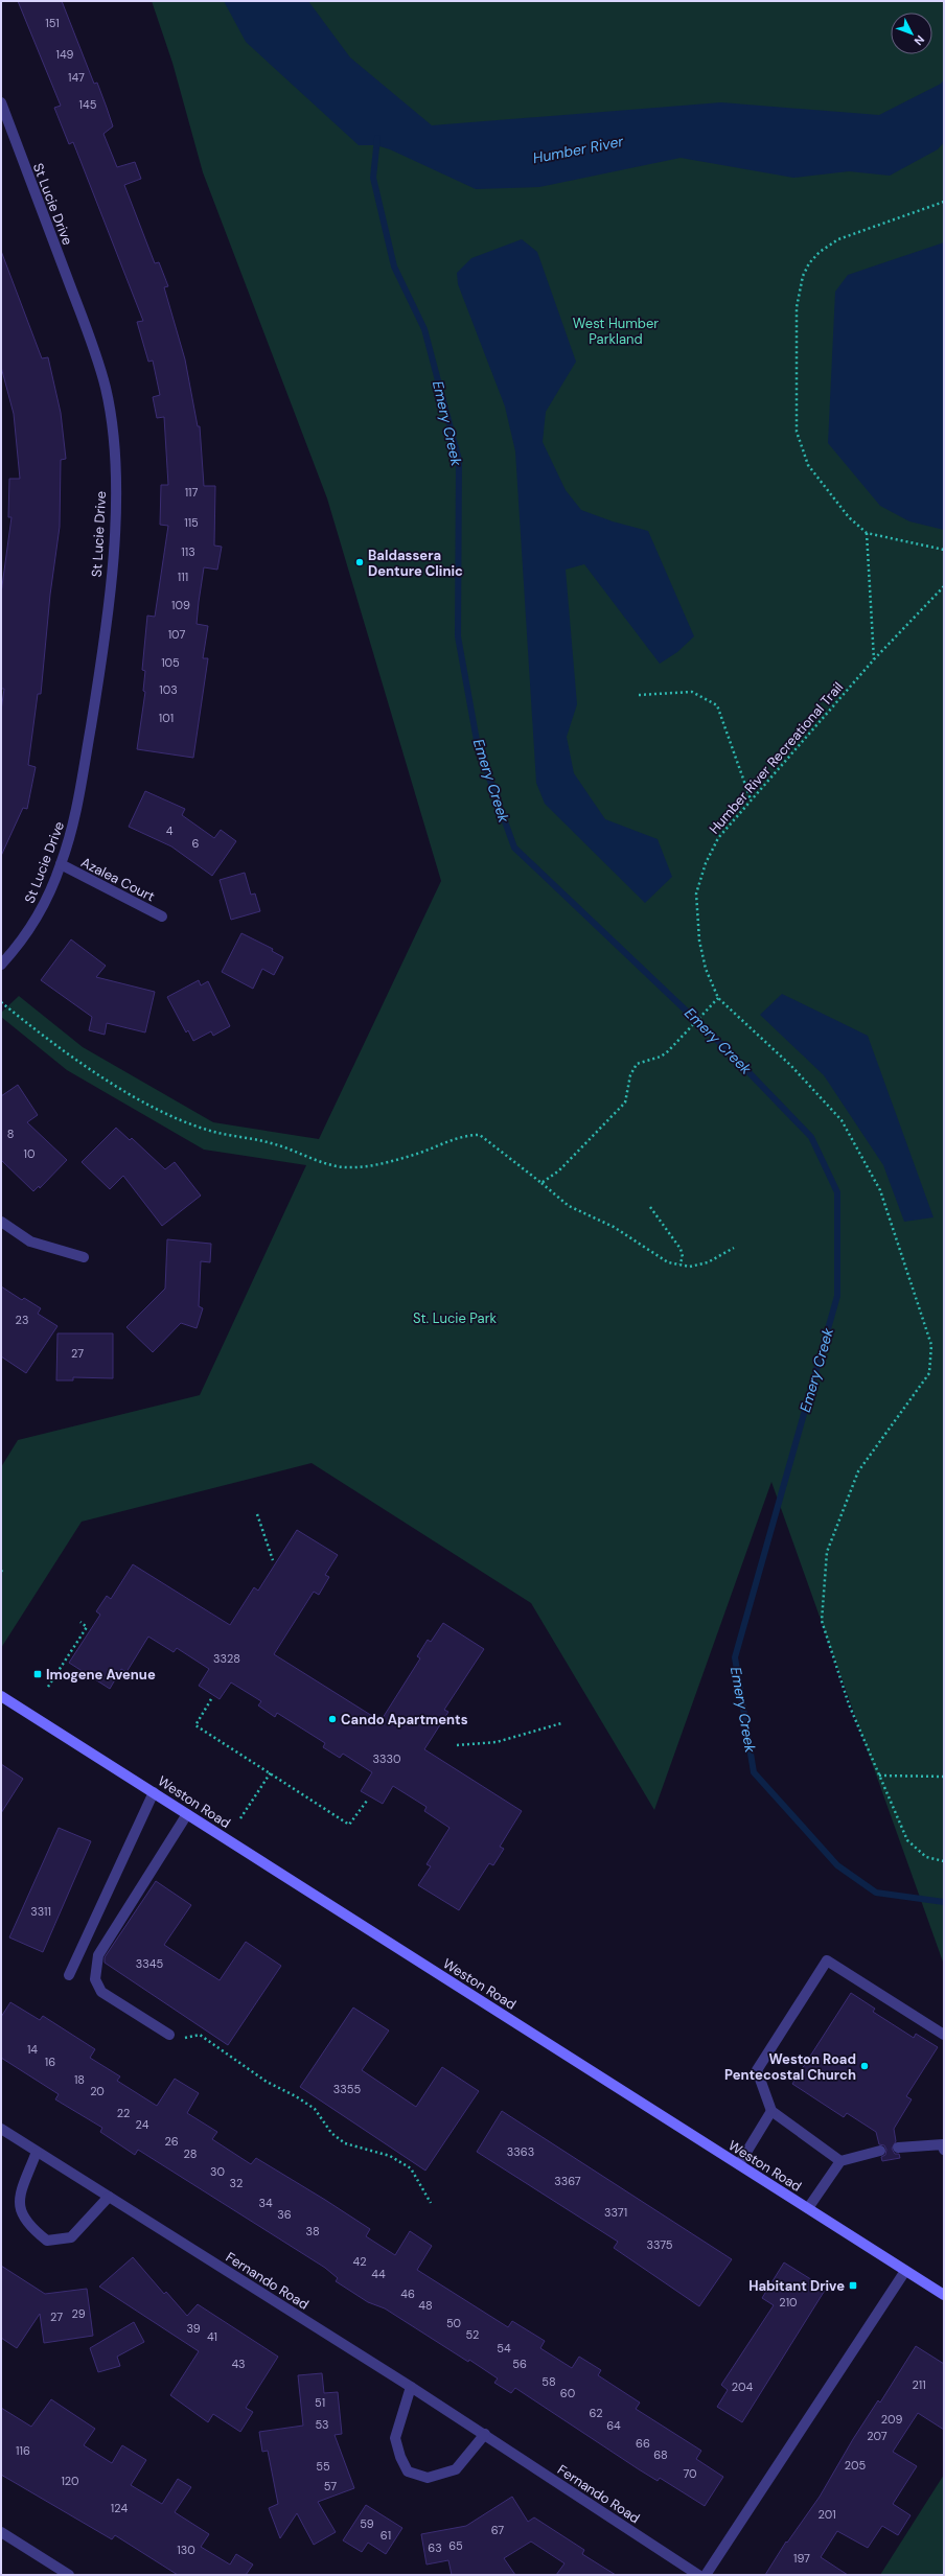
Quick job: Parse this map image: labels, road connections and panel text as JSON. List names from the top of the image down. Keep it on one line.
{"streets":{"main road":["Weston Road"],"street":["St Lucie Drive","Azalea Court","Fernando Road"],"path":["Humber River Recreational Trail"]},"crossings":[["St Lucie Drive","Azalea Court"]],"water":["Humber River","Emery Creek"],"parks":["West Humber Parkland","St. Lucie Park"],"places":{"other":["Baldassera Denture Clinic","Cando Apartments","Weston Road Pentecostal Church"],"transit":["Imogene Avenue","Habitant Drive"]},"house_numbers":["151","149","147","145","117","115","113","111","109","107","105","103","101","4","6","8","10","23","27","3328","3330","3311","3345","14","16","18","3355","20","22","24","26","3363","28","30","3367","32","34","3371","36","38","3375","42","44","46","210","48","29","27","50","39","52","41","54","43","56","58","211","204","60","51","62","209","53","64","207","66","116","68","205","55","70","120","57","124","201","59","67","61","65","63","130","197"],"north":"bottom right"}
